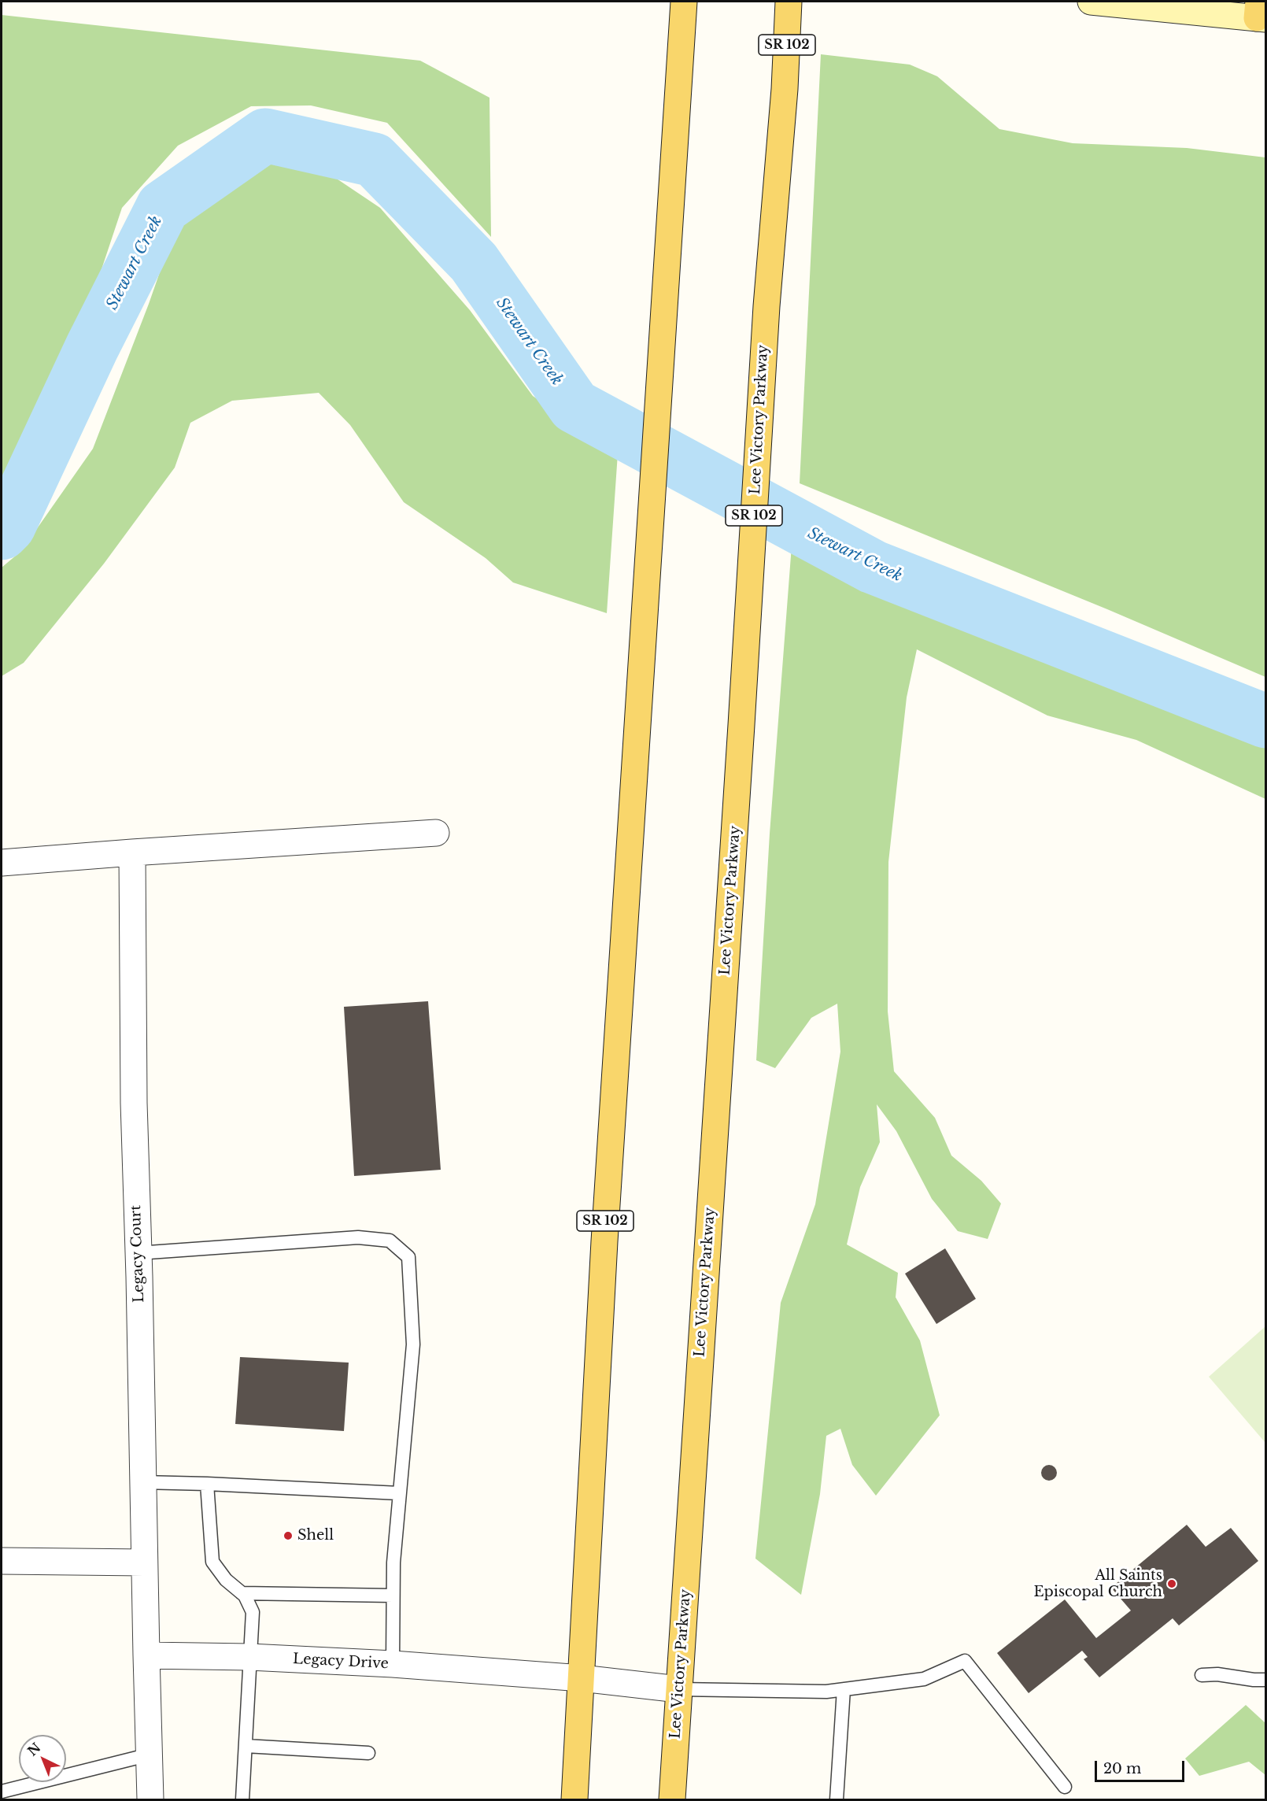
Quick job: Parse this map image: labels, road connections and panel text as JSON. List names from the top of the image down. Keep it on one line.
{"streets":{"main road":["SR 102","Lee Victory Parkway"],"street":["Legacy Court","Legacy Drive"]},"crossings":[["SR 102","Legacy Drive"],["Lee Victory Parkway","Legacy Drive"],["Legacy Court","Legacy Drive"]],"water":["Stewart Creek"],"places":["Shell","All Saints Episcopal Church"],"scale_bar":"20 m","north":"top left"}
